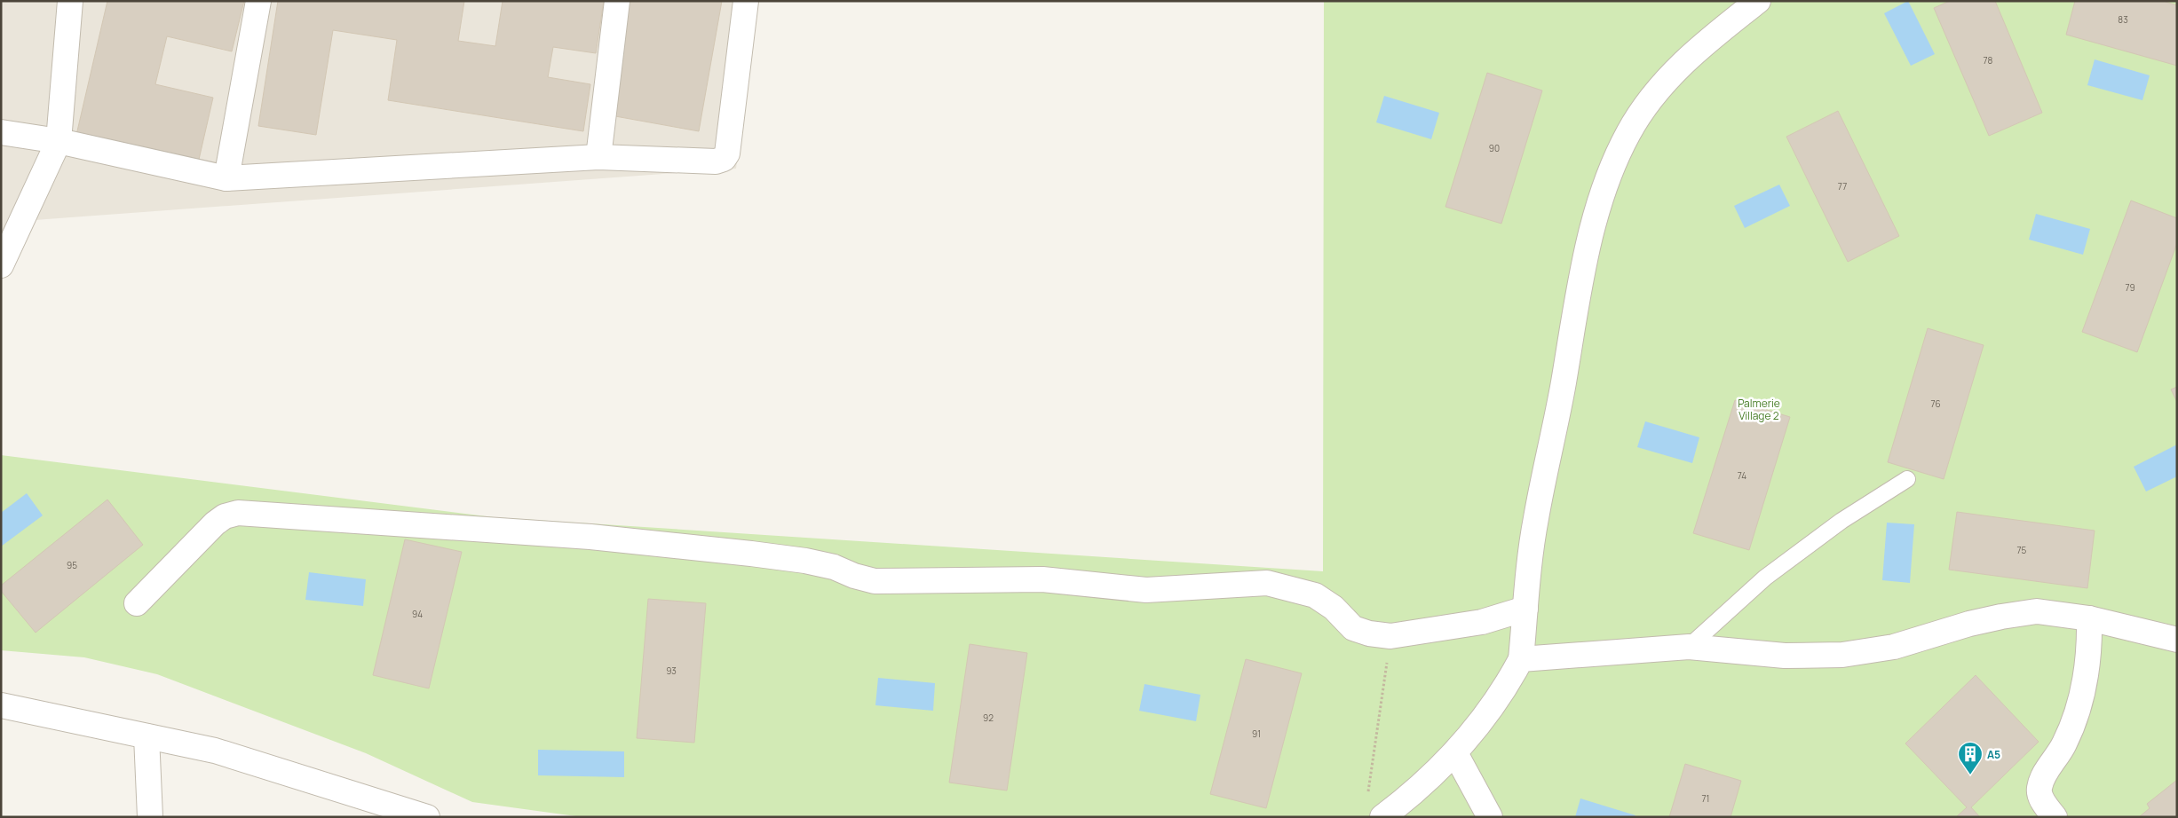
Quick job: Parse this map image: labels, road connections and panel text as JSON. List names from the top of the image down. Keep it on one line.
{"parks":["Palmerie Village 2"],"places":{"building":["A5"]},"house_numbers":["83","78","90","77","79","76","74","75","95","94","93","92","91","71"]}
